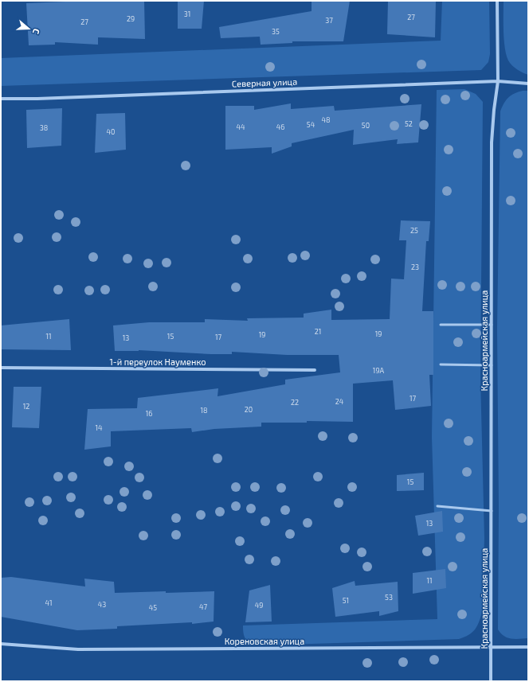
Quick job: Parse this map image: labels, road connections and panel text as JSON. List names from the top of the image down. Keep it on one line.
{"streets":{"street":["Северная улица","Красноармейская улица","1-й переулок Науменко","Кореновская улица"]},"crossings":[["Северная улица","Красноармейская улица"],["Красноармейская улица","Кореновская улица"]],"house_numbers":["31","27","29","37","27","35","48","52","54","50","44","46","38","40","25","23","21","19","19","11","15","17","13","19А","17","24","22","12","20","18","16","14","15","13","11","53","51","41","43","49","47","45"],"north":"right"}
